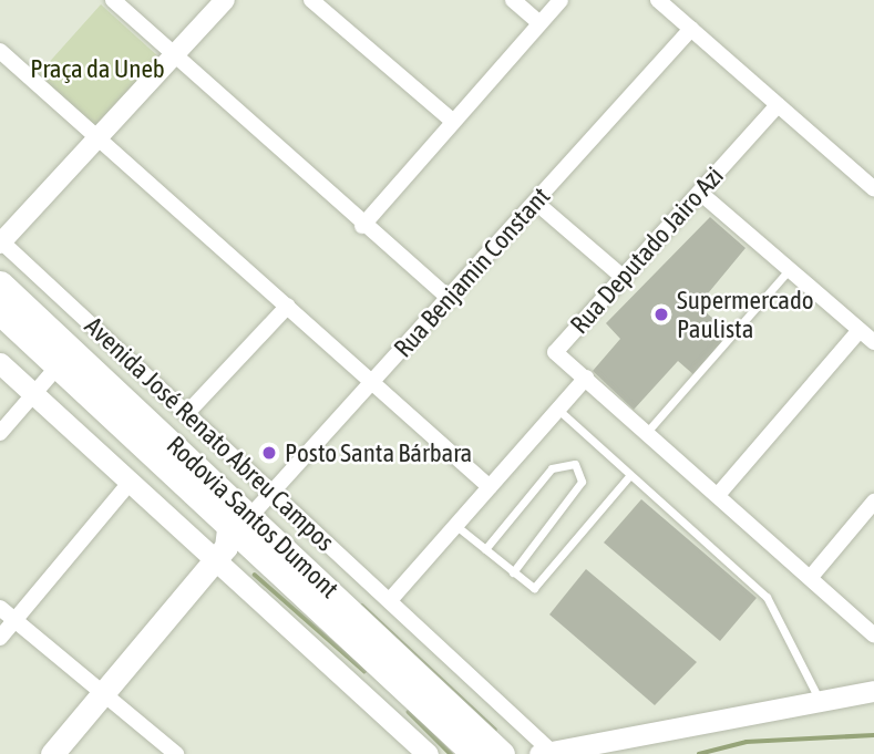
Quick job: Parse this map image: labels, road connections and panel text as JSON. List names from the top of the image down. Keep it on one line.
{"streets":{"highway":["Rodovia Santos Dumont"],"main road":["Rua Benjamin Constant"],"street":["Rua Deputado Jairo Azi","Avenida José Renato Abreu Campos"]},"crossings":[["Rua Deputado Jairo Azi","Avenida José Renato Abreu Campos"],["Rua Benjamin Constant","Avenida José Renato Abreu Campos"],["Rua Benjamin Constant","Rodovia Santos Dumont"]],"parks":["Praça da Uneb"],"places":["Supermercado Paulista","Posto Santa Bárbara"]}
